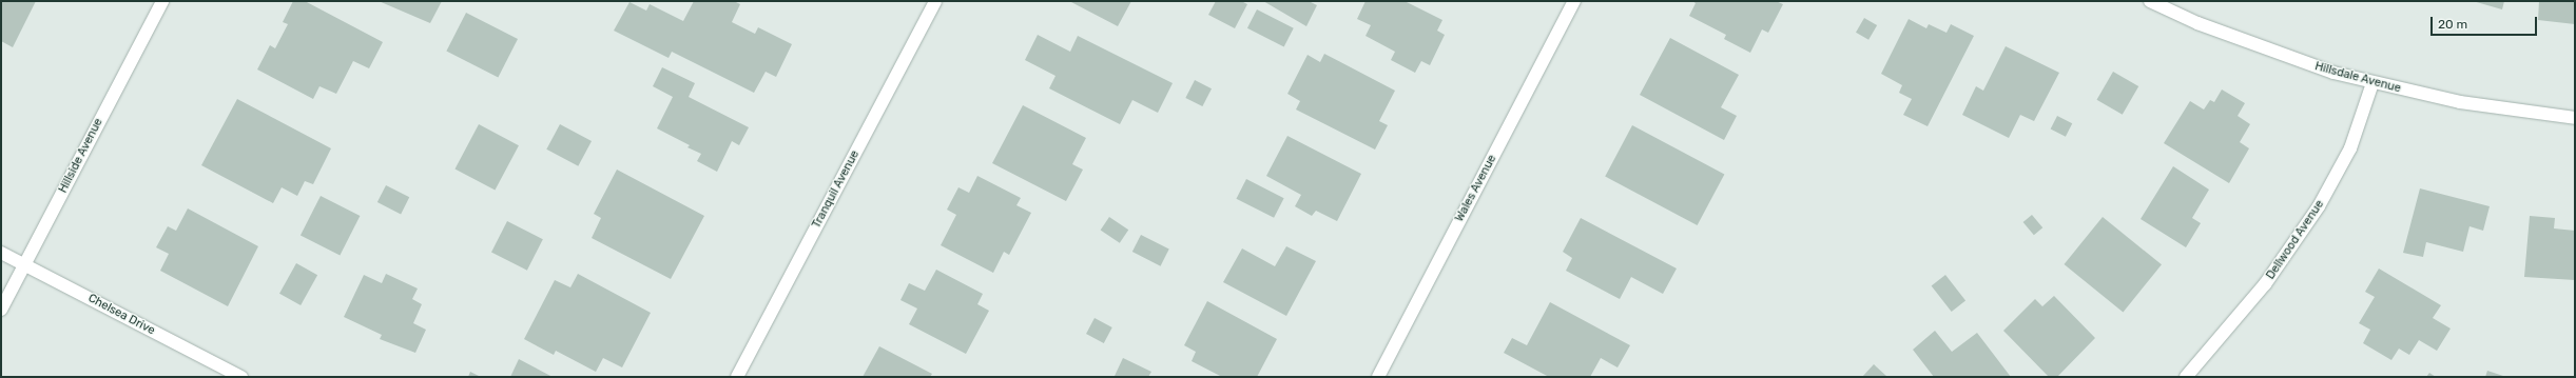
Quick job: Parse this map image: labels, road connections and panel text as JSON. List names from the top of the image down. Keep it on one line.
{"streets":{"street":["Hillsdale Avenue","Hillside Avenue","Wales Avenue","Tranquil Avenue","Dellwood Avenue","Chelsea Drive"]},"crossings":[["Hillsdale Avenue","Dellwood Avenue"],["Hillside Avenue","Chelsea Drive"]],"scale_bar":"20 m"}
